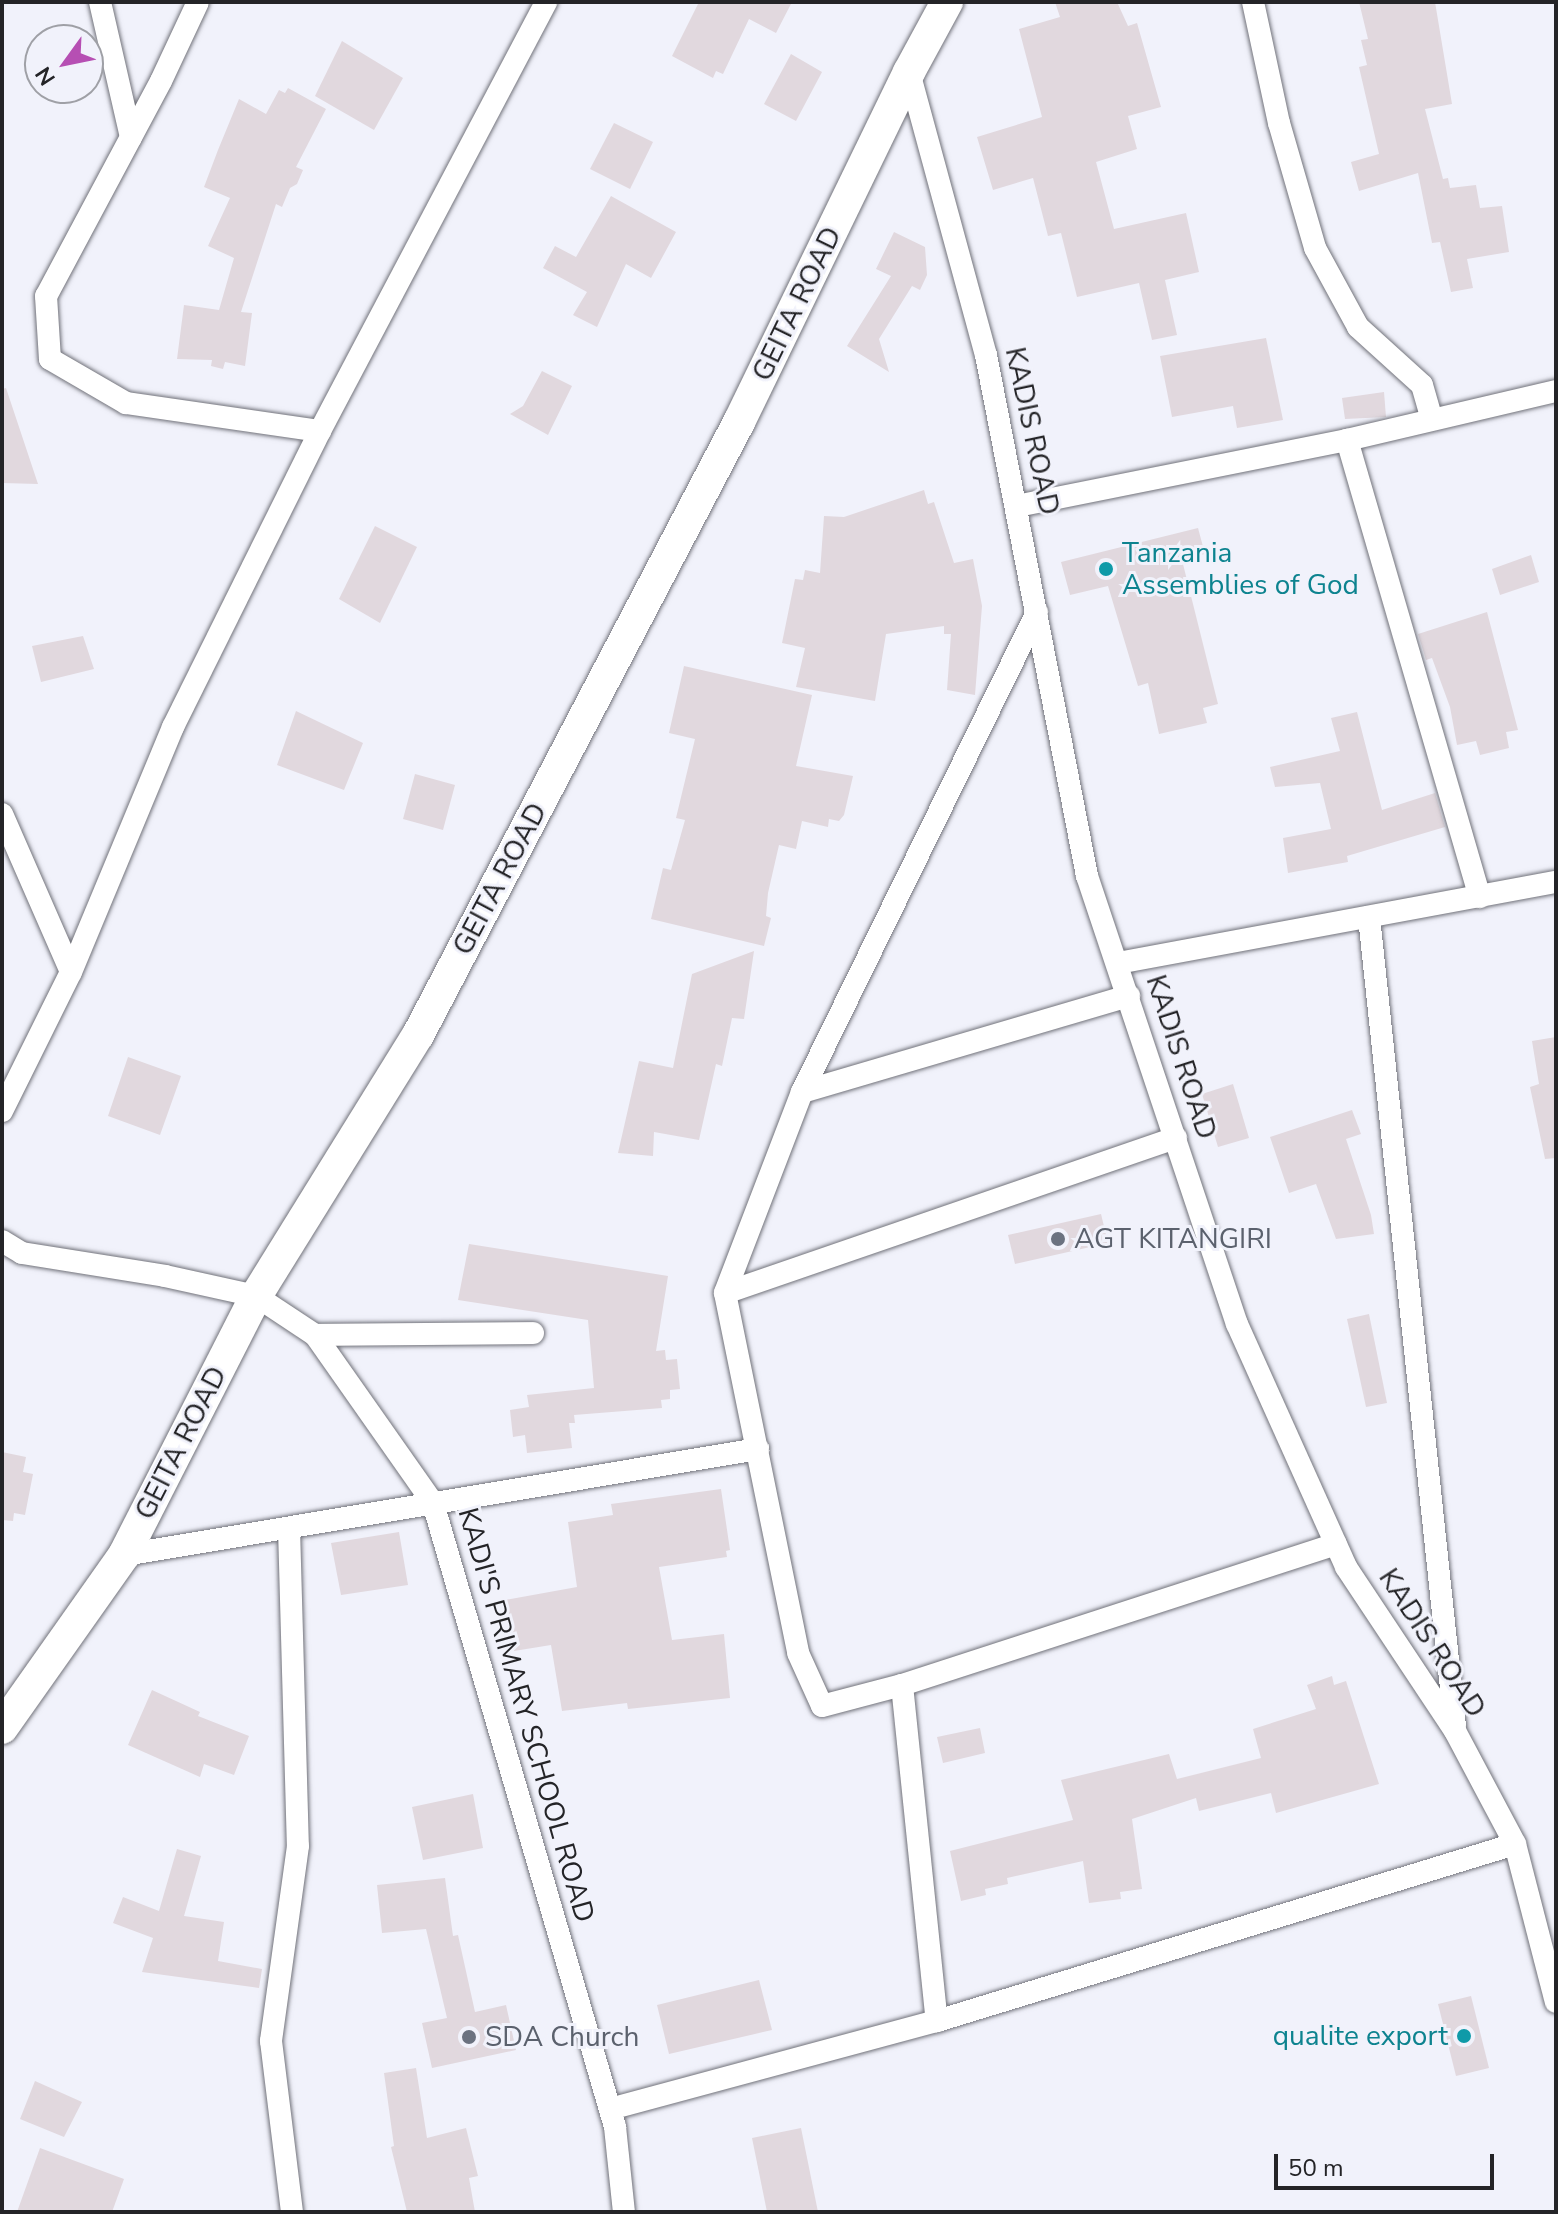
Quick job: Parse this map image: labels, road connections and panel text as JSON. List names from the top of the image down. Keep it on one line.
{"streets":{"main road":["GEITA ROAD"],"street":["KADIS ROAD","KADI'S PRIMARY SCHOOL ROAD"]},"crossings":[["GEITA ROAD","KADIS ROAD"],["GEITA ROAD","KADI'S PRIMARY SCHOOL ROAD"]],"places":["Tanzania Assemblies of God","AGT KITANGIRI","qualite export","SDA Church"],"scale_bar":"50 m","north":"bottom left"}
